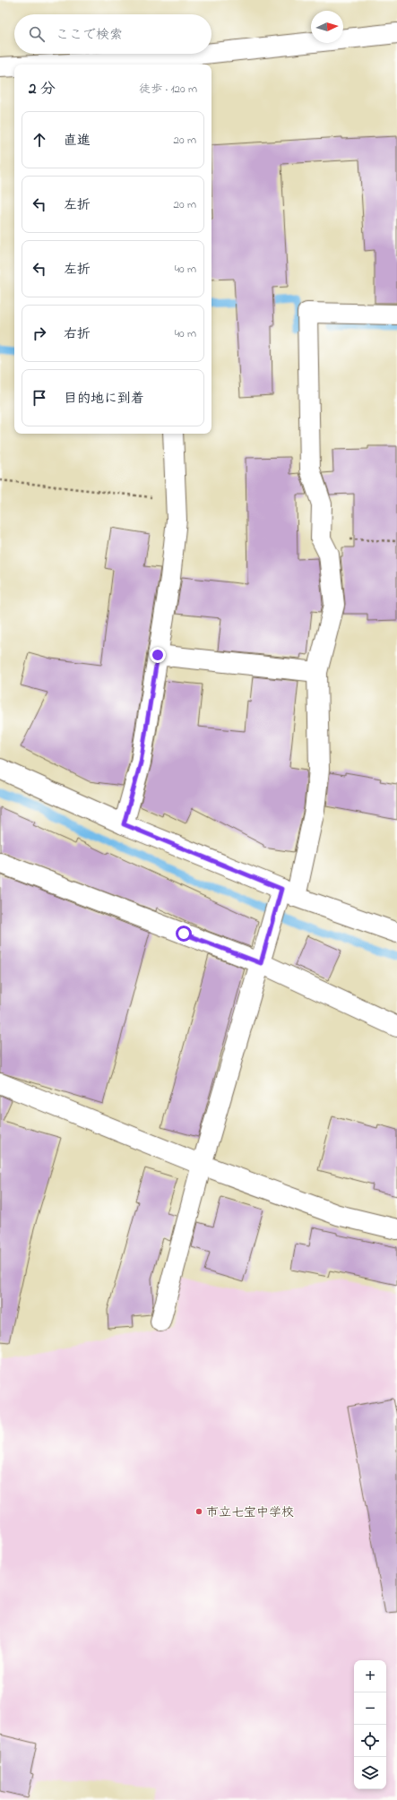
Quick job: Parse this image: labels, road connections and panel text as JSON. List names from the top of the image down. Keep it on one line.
{"places":["市立七宝中学校"],"north":"right","page":{"search":"ここで検索","heading":["2 分","徒歩 · 120 m"],"list":[["直進","20 m"],["左折","20 m"],["左折","40 m"],["右折","40 m"],"目的地に到着"],"map_buttons":["+","−"]}}
